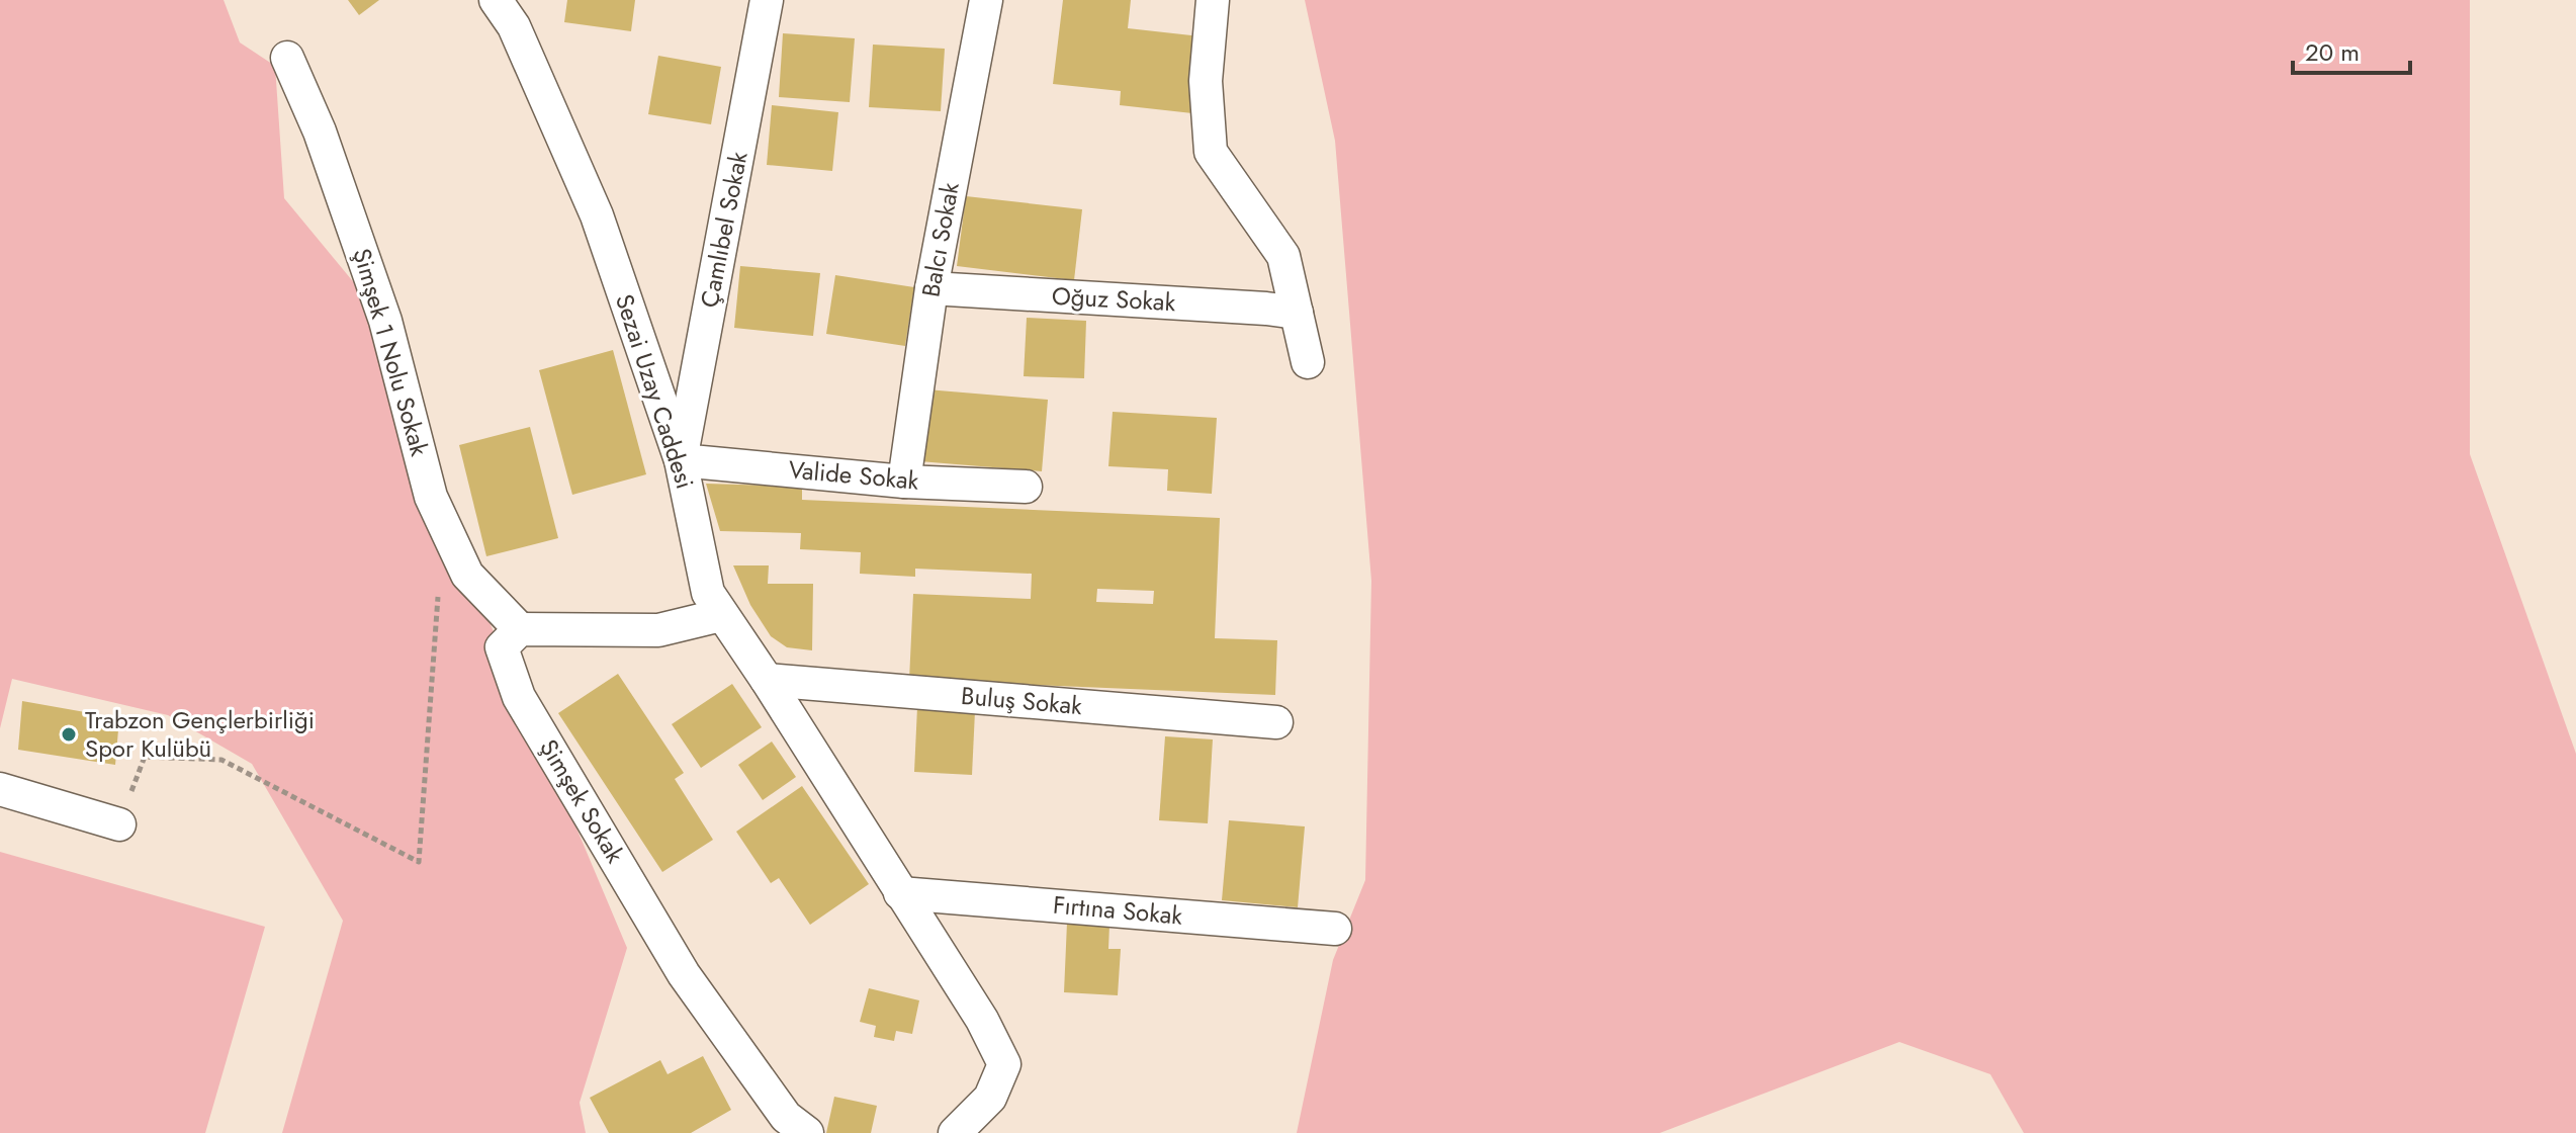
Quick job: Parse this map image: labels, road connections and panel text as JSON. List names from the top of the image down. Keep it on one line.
{"streets":{"street":["Çamlıbel Sokak","Balcı Sokak","Oğuz Sokak","Şimşek 1 Nolu Sokak","Sezai Uzay Caddesi","Valide Sokak","Buluş Sokak","Şimşek Sokak","Fırtına Sokak"]},"crossings":[["Çamlıbel Sokak","Sezai Uzay Caddesi"],["Çamlıbel Sokak","Valide Sokak"],["Balcı Sokak","Oğuz Sokak"],["Balcı Sokak","Valide Sokak"],["Şimşek 1 Nolu Sokak","Şimşek Sokak"],["Sezai Uzay Caddesi","Valide Sokak"],["Sezai Uzay Caddesi","Buluş Sokak"],["Sezai Uzay Caddesi","Fırtına Sokak"]],"places":["Trabzon Gençlerbirliği Spor Kulübü"],"scale_bar":"20 m"}
